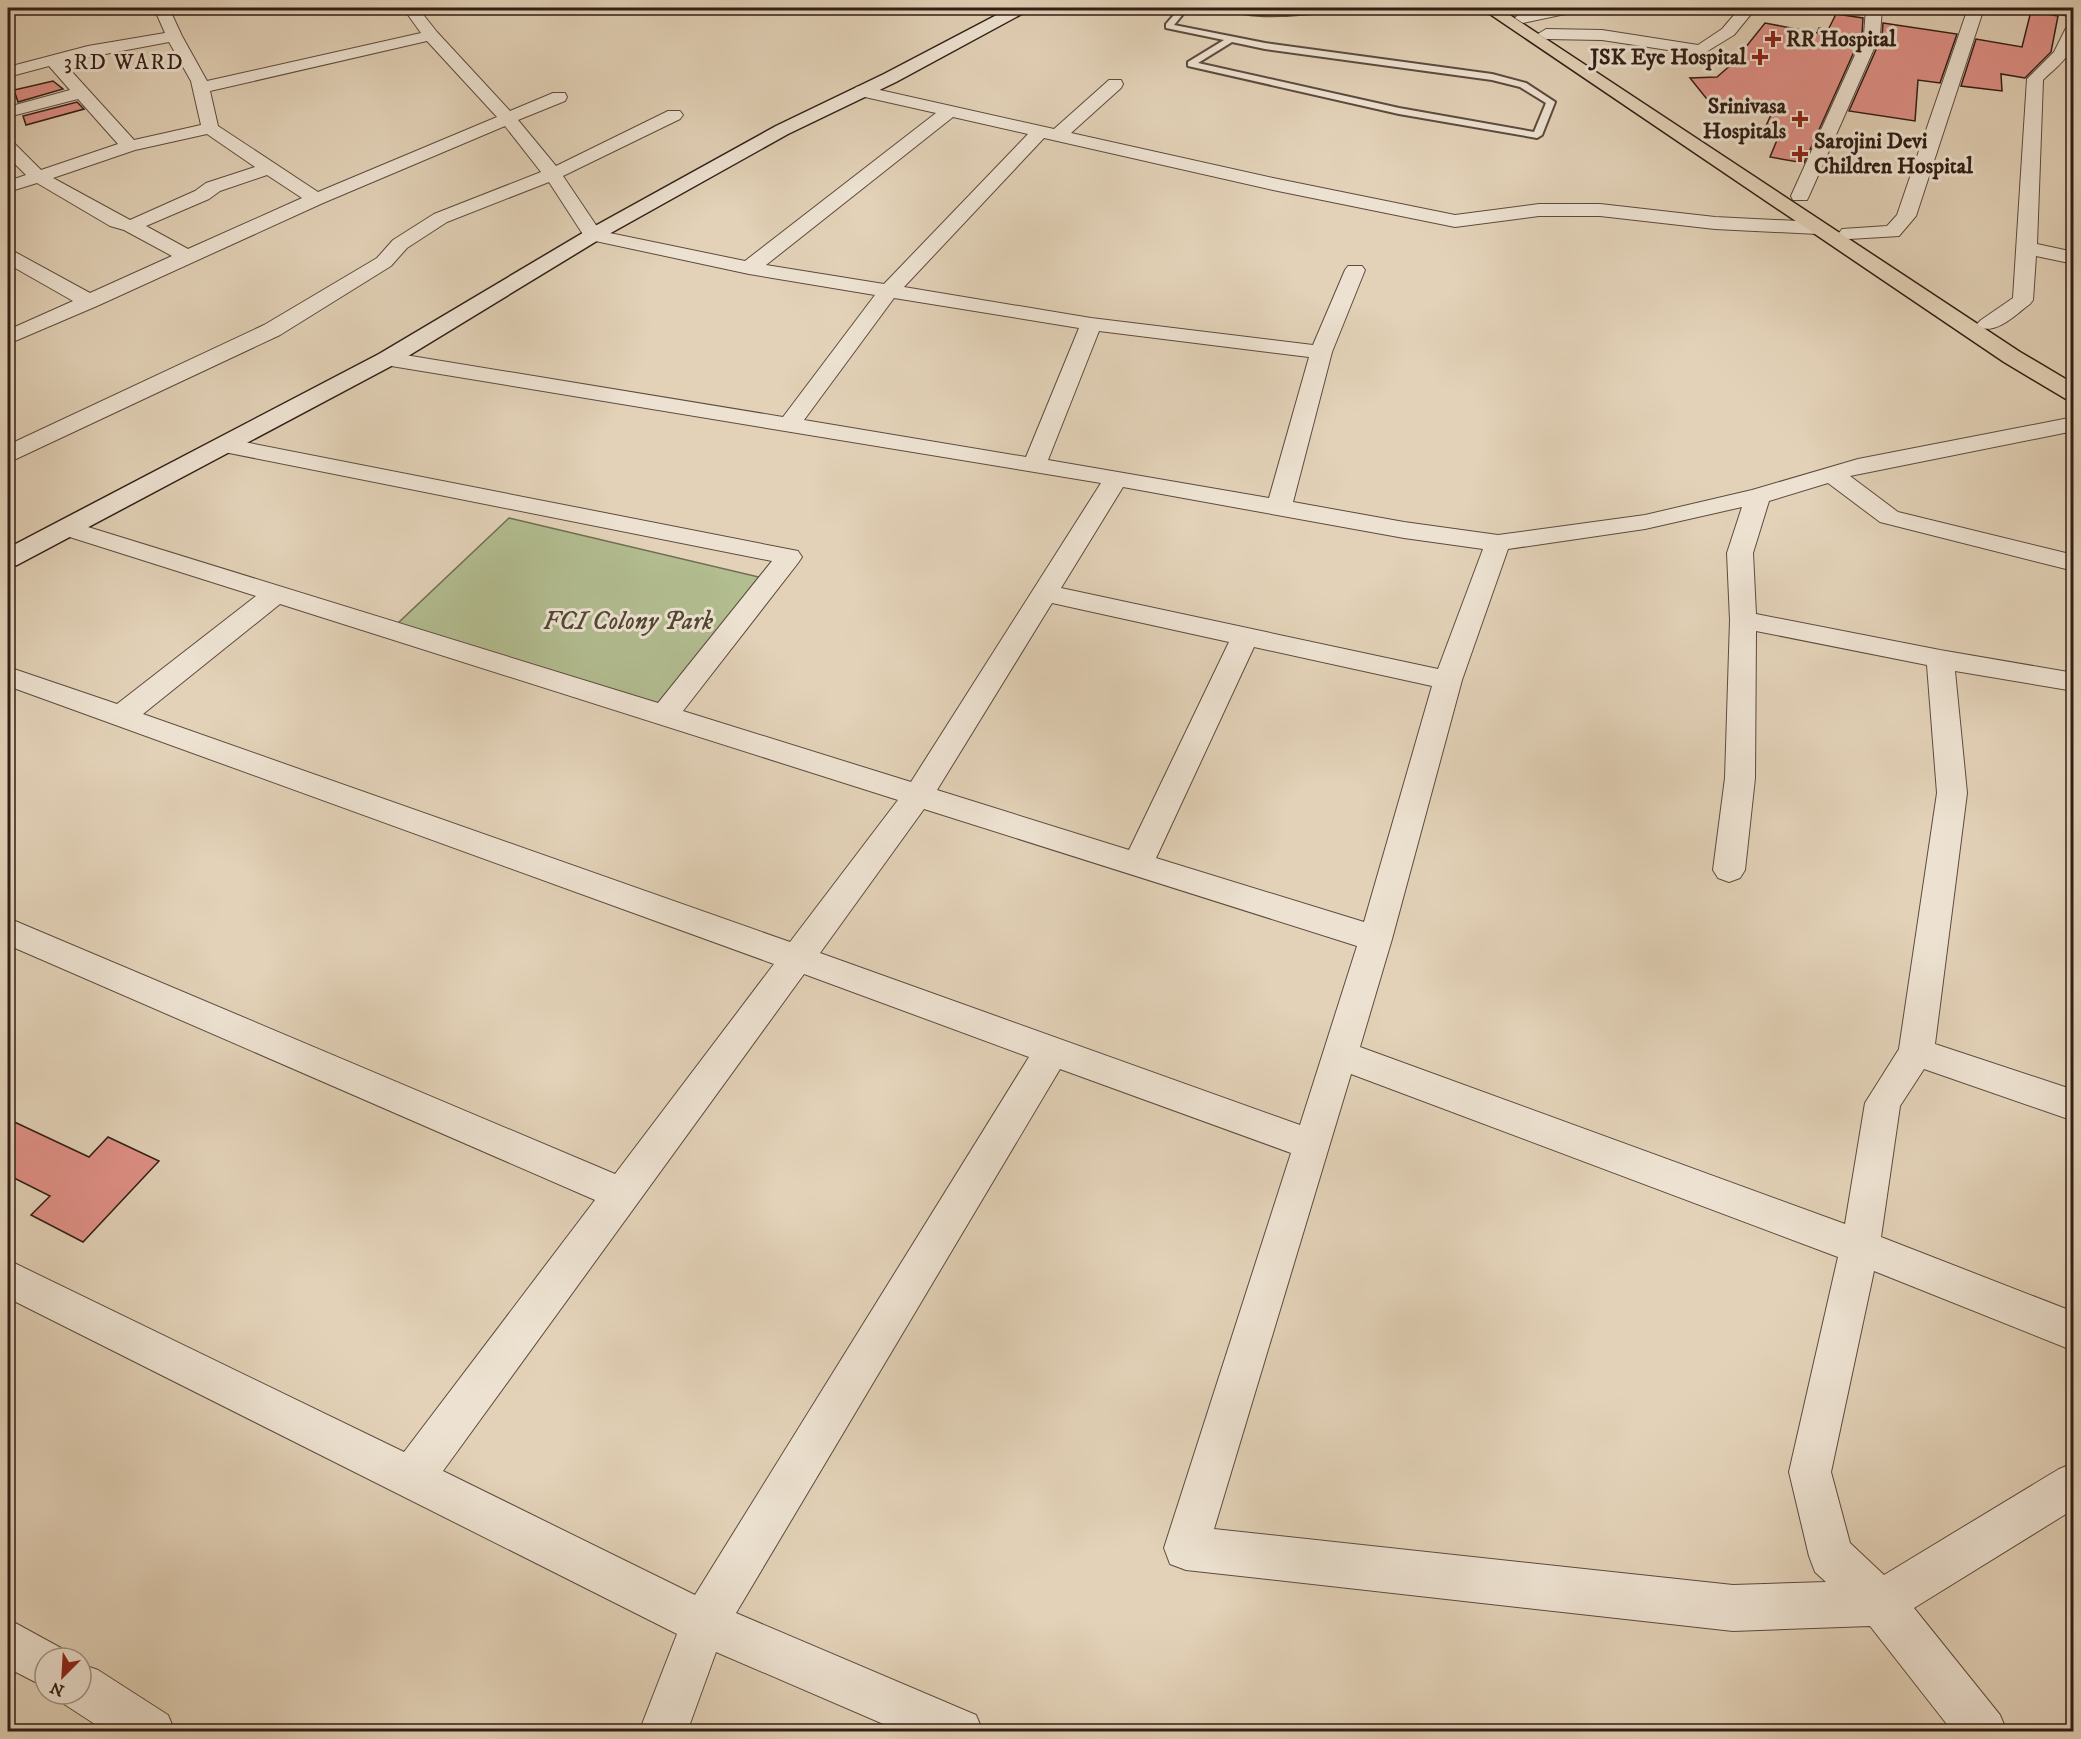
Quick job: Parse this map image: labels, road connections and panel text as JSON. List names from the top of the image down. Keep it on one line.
{"districts":["3RD WARD"],"parks":["FCI Colony Park"],"places":{"health":["RR Hospital","JSK Eye Hospital","Srinivasa Hospitals","Sarojini Devi Children Hospital"]},"north":"bottom left"}
